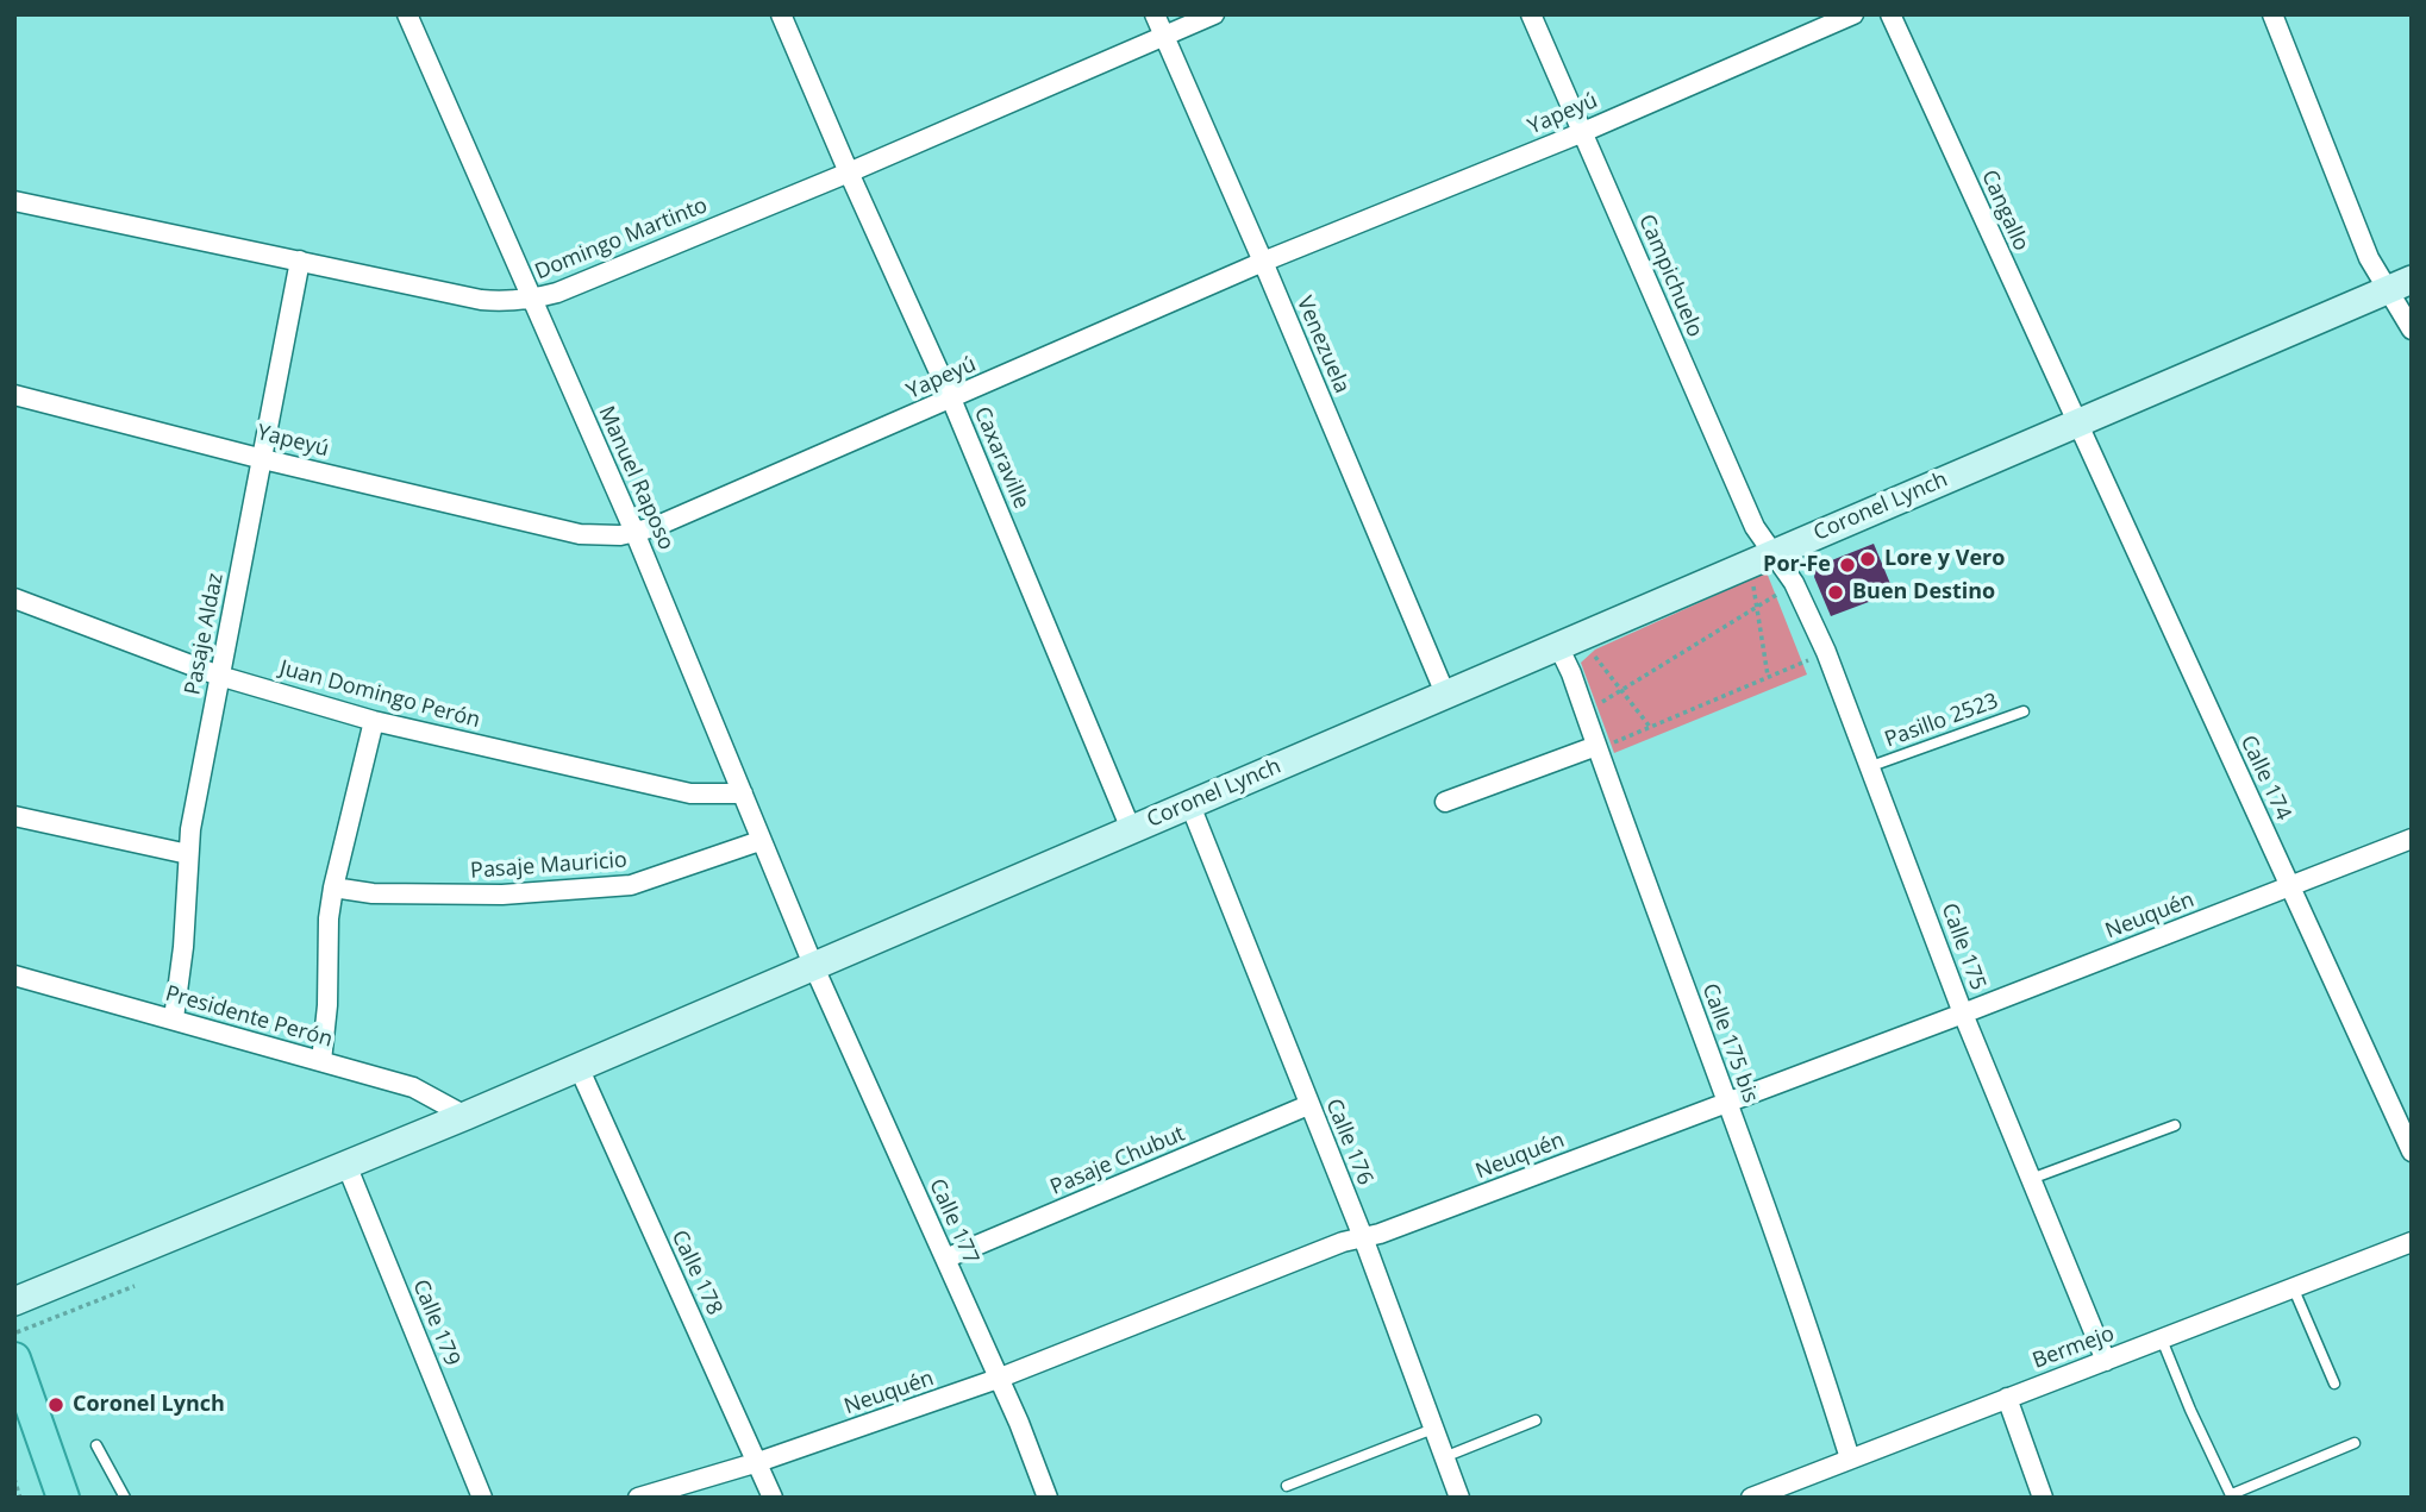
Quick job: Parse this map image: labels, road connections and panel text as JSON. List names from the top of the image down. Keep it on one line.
{"streets":{"main road":["Coronel Lynch"],"street":["Yapeyú","Cangallo","Domingo Martinto","Campichuelo","Venezuela","Caxaraville","Manuel Raposo","Pasaje Aldaz","Juan Domingo Perón","Calle 174","Pasaje Mauricio","Neuquén","Calle 175","Presidente Perón","Calle 175 bis","Calle 176","Pasaje Chubut","Calle 177","Calle 178","Calle 179","Bermejo"],"lane":["Pasillo 2523"]},"crossings":[["Yapeyú","Campichuelo"],["Yapeyú","Venezuela"],["Yapeyú","Caxaraville"],["Yapeyú","Manuel Raposo"],["Yapeyú","Pasaje Aldaz"],["Cangallo","Coronel Lynch"],["Cangallo","Calle 174"],["Domingo Martinto","Venezuela"],["Domingo Martinto","Caxaraville"],["Domingo Martinto","Manuel Raposo"],["Domingo Martinto","Pasaje Aldaz"],["Campichuelo","Coronel Lynch"],["Campichuelo","Calle 175"],["Venezuela","Coronel Lynch"],["Caxaraville","Coronel Lynch"],["Manuel Raposo","Coronel Lynch"],["Manuel Raposo","Juan Domingo Perón"],["Manuel Raposo","Pasaje Mauricio"],["Manuel Raposo","Calle 177"],["Coronel Lynch","Calle 174"],["Coronel Lynch","Calle 175"],["Coronel Lynch","Presidente Perón"],["Coronel Lynch","Calle 175 bis"],["Coronel Lynch","Calle 176"],["Coronel Lynch","Calle 177"],["Coronel Lynch","Calle 178"],["Coronel Lynch","Calle 179"],["Pasaje Aldaz","Juan Domingo Perón"],["Pasaje Aldaz","Presidente Perón"],["Pasillo 2523","Calle 175"],["Calle 174","Neuquén"],["Neuquén","Calle 175"],["Neuquén","Calle 175 bis"],["Neuquén","Calle 176"],["Neuquén","Calle 177"],["Neuquén","Calle 178"],["Calle 175","Bermejo"],["Calle 175 bis","Bermejo"],["Calle 176","Pasaje Chubut"],["Pasaje Chubut","Calle 177"]],"places":["Lore y Vero","Por-Fe","Buen Destino","Coronel Lynch"]}
